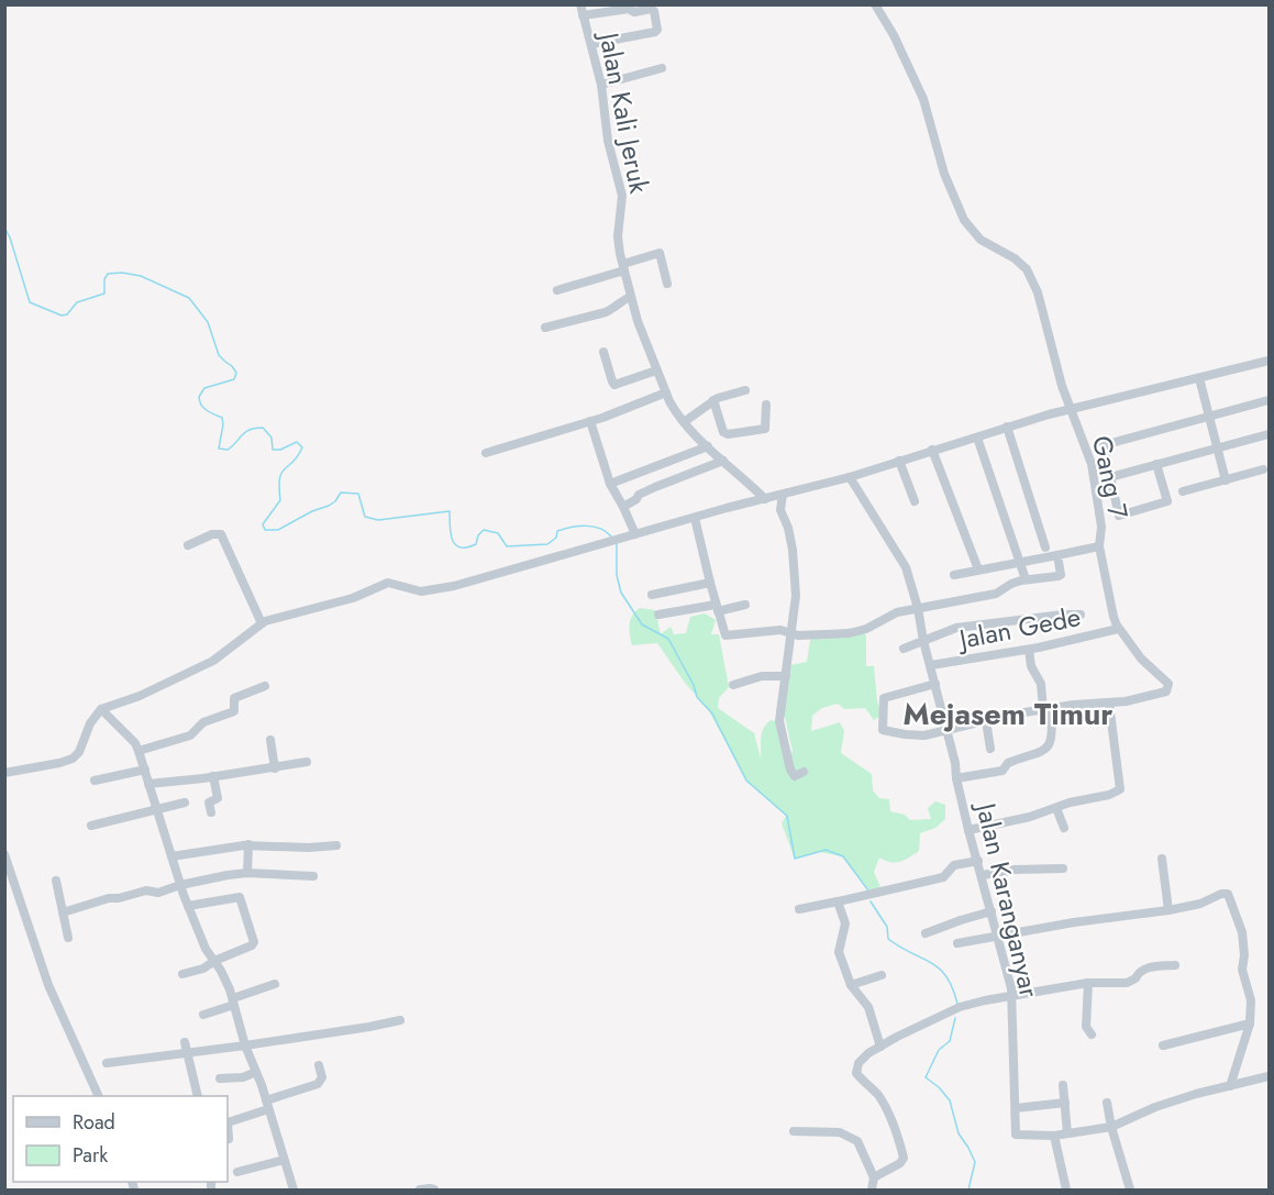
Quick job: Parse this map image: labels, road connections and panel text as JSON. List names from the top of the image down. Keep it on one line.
{"streets":{"street":["Jalan Kali Jeruk","Gang 7","Jalan Gede","Jalan Karanganyar"]},"crossings":[["Jalan Gede","Jalan Karanganyar"]],"districts":["Mejasem Timur"],"legend":["Road","Park"]}
